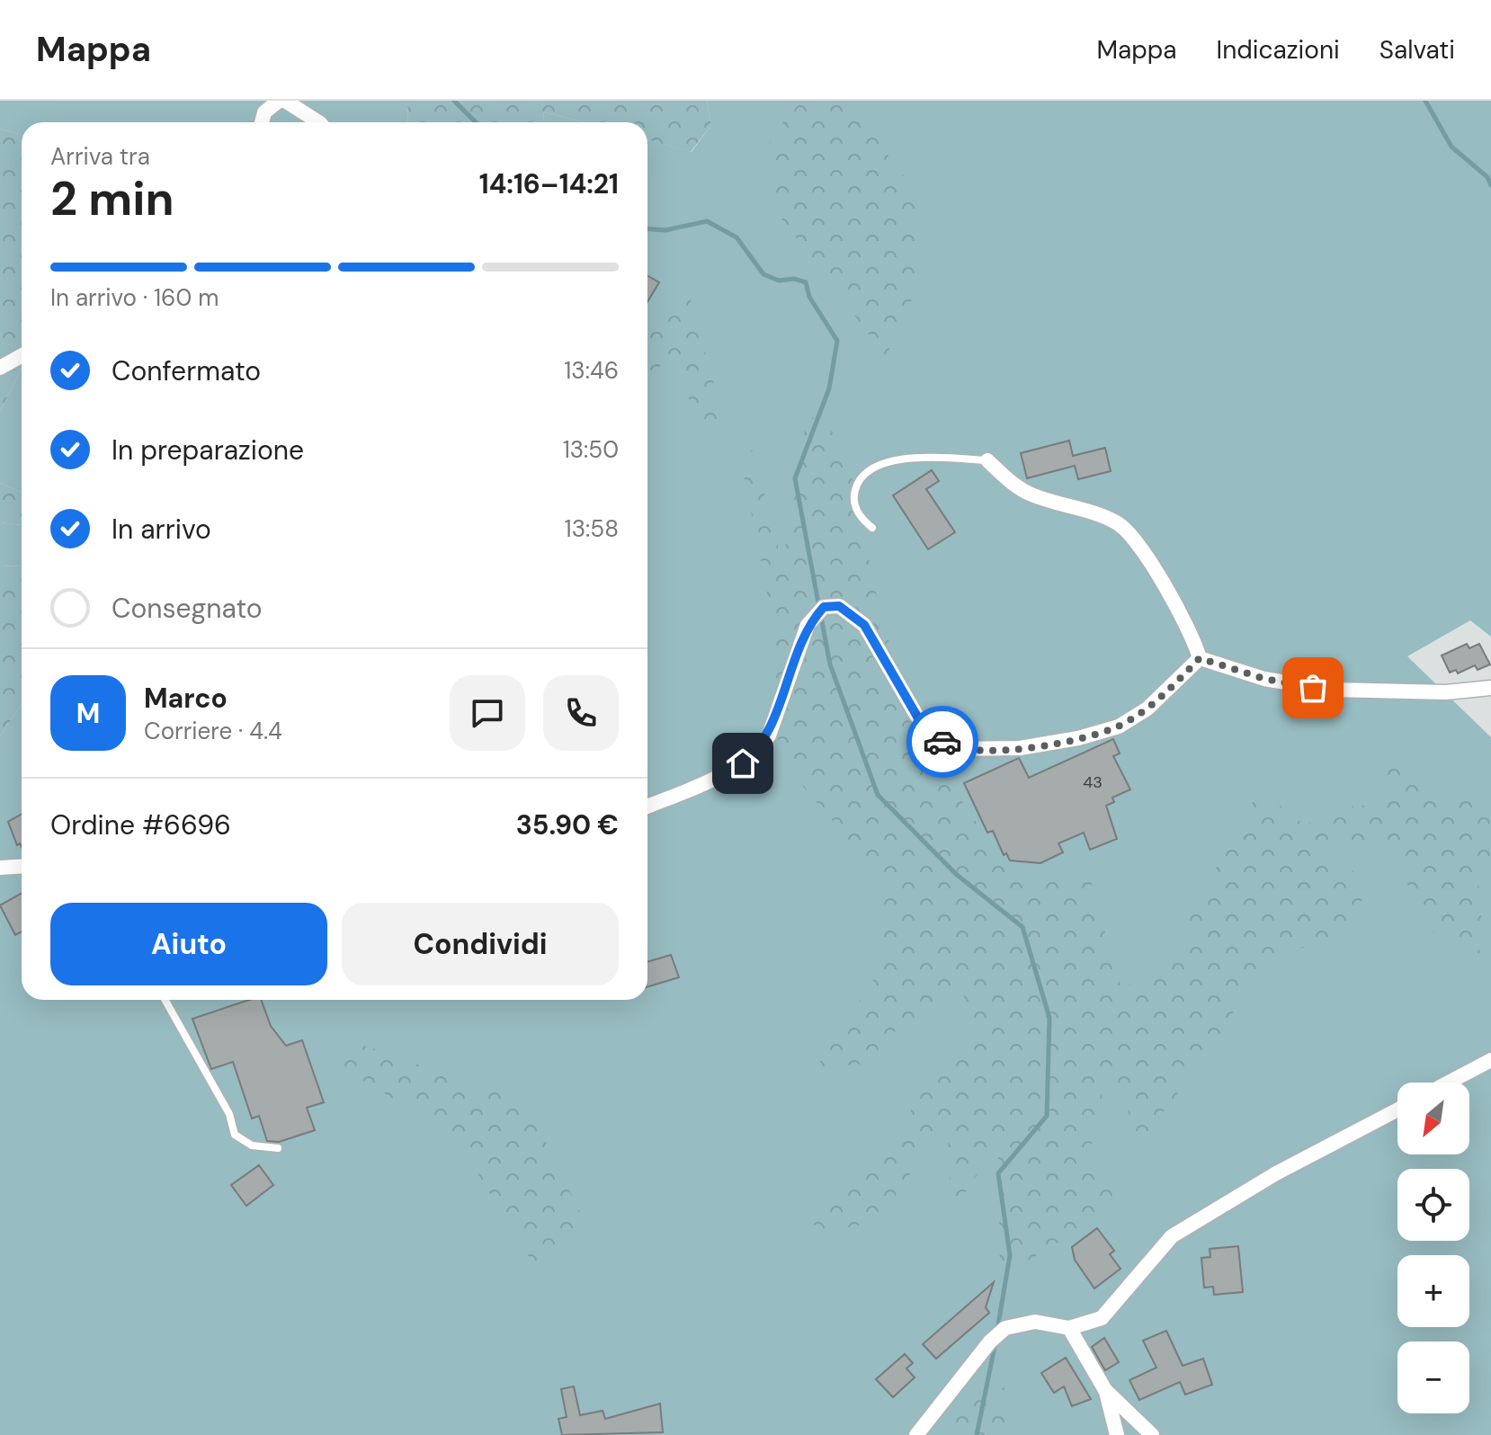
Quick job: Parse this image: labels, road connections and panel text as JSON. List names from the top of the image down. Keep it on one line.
{"house_numbers":["43"],"north":"bottom left","page":{"header":"Mappa","nav":["Mappa","Indicazioni","Salvati"],"heading":["2 min","Arriva tra","14:16–14:21"],"panel":["Marco","Corriere · 4.4","Ordine #6696","35.90 €"],"bar":"In arrivo · 160 m","list":[["Confermato","13:46"],["In preparazione","13:50"],["In arrivo","13:58"],"Consegnato"],"round":"M","buttons":["Aiuto","Condividi"],"map_buttons":["+","−"]}}
